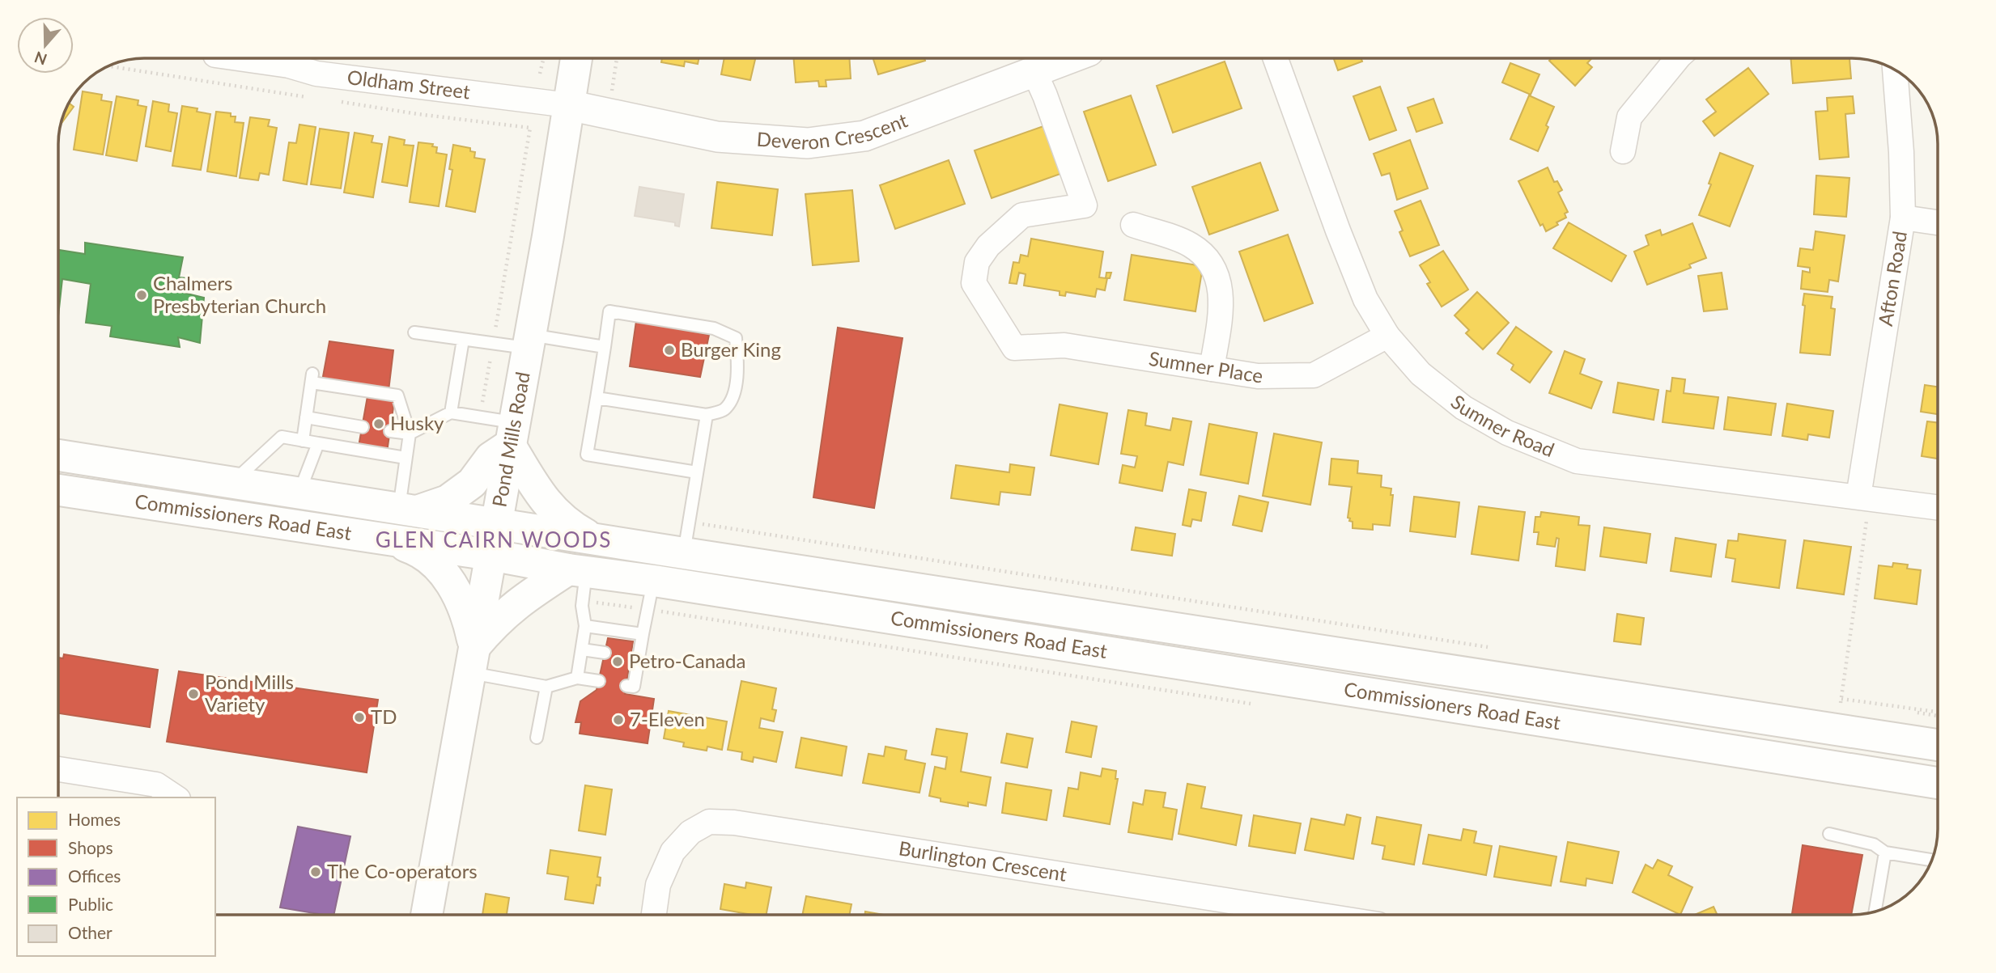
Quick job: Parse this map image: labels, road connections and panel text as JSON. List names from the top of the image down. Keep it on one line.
{"streets":{"main road":["Pond Mills Road","Commissioners Road East"],"street":["Oldham Street","Deveron Crescent","Afton Road","Sumner Place","Sumner Road","Burlington Crescent"]},"crossings":[["Oldham Street","Deveron Crescent"],["Oldham Street","Pond Mills Road"],["Deveron Crescent","Sumner Place"],["Deveron Crescent","Pond Mills Road"],["Afton Road","Sumner Road"],["Sumner Place","Sumner Road"],["Pond Mills Road","Commissioners Road East"]],"districts":["GLEN CAIRN WOODS"],"places":["Chalmers Presbyterian Church","Burger King","Husky","Petro-Canada","Pond Mills Variety","TD","7-Eleven","The Co-operators"],"legend":["Homes","Shops","Offices","Public","Other"],"north":"bottom"}
